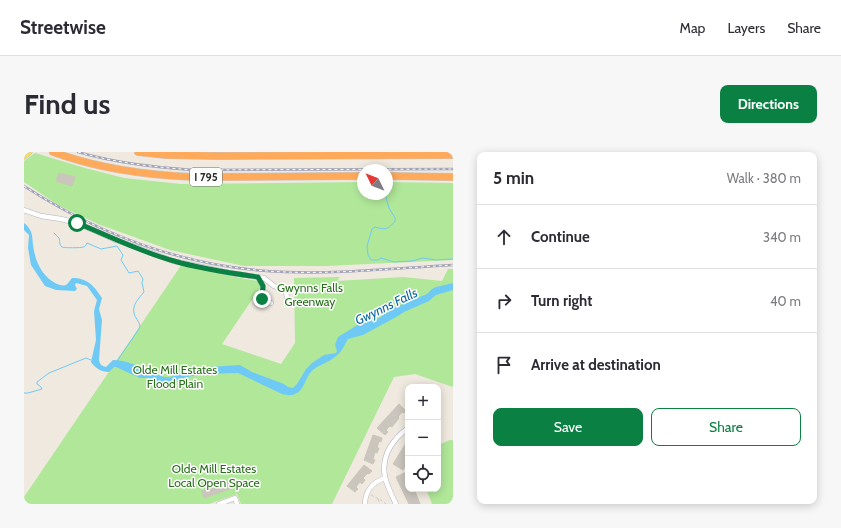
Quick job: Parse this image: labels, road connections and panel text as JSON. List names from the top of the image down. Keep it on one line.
{"streets":{"highway":["I 795"]},"water":["Gwynns Falls"],"parks":["Gwynns Falls Greenway","Olde Mill Estates Flood Plain","Olde Mill Estates Local Open Space"],"north":"top left","page":{"header":"Streetwise","nav":["Map","Layers","Share"],"buttons":["Directions",["Save","Share"]],"title":"Find us","heading":["5 min","Walk · 380 m"],"list":[["Continue","340 m"],["Turn right","40 m"],"Arrive at destination"],"map_buttons":["+","−"]}}
